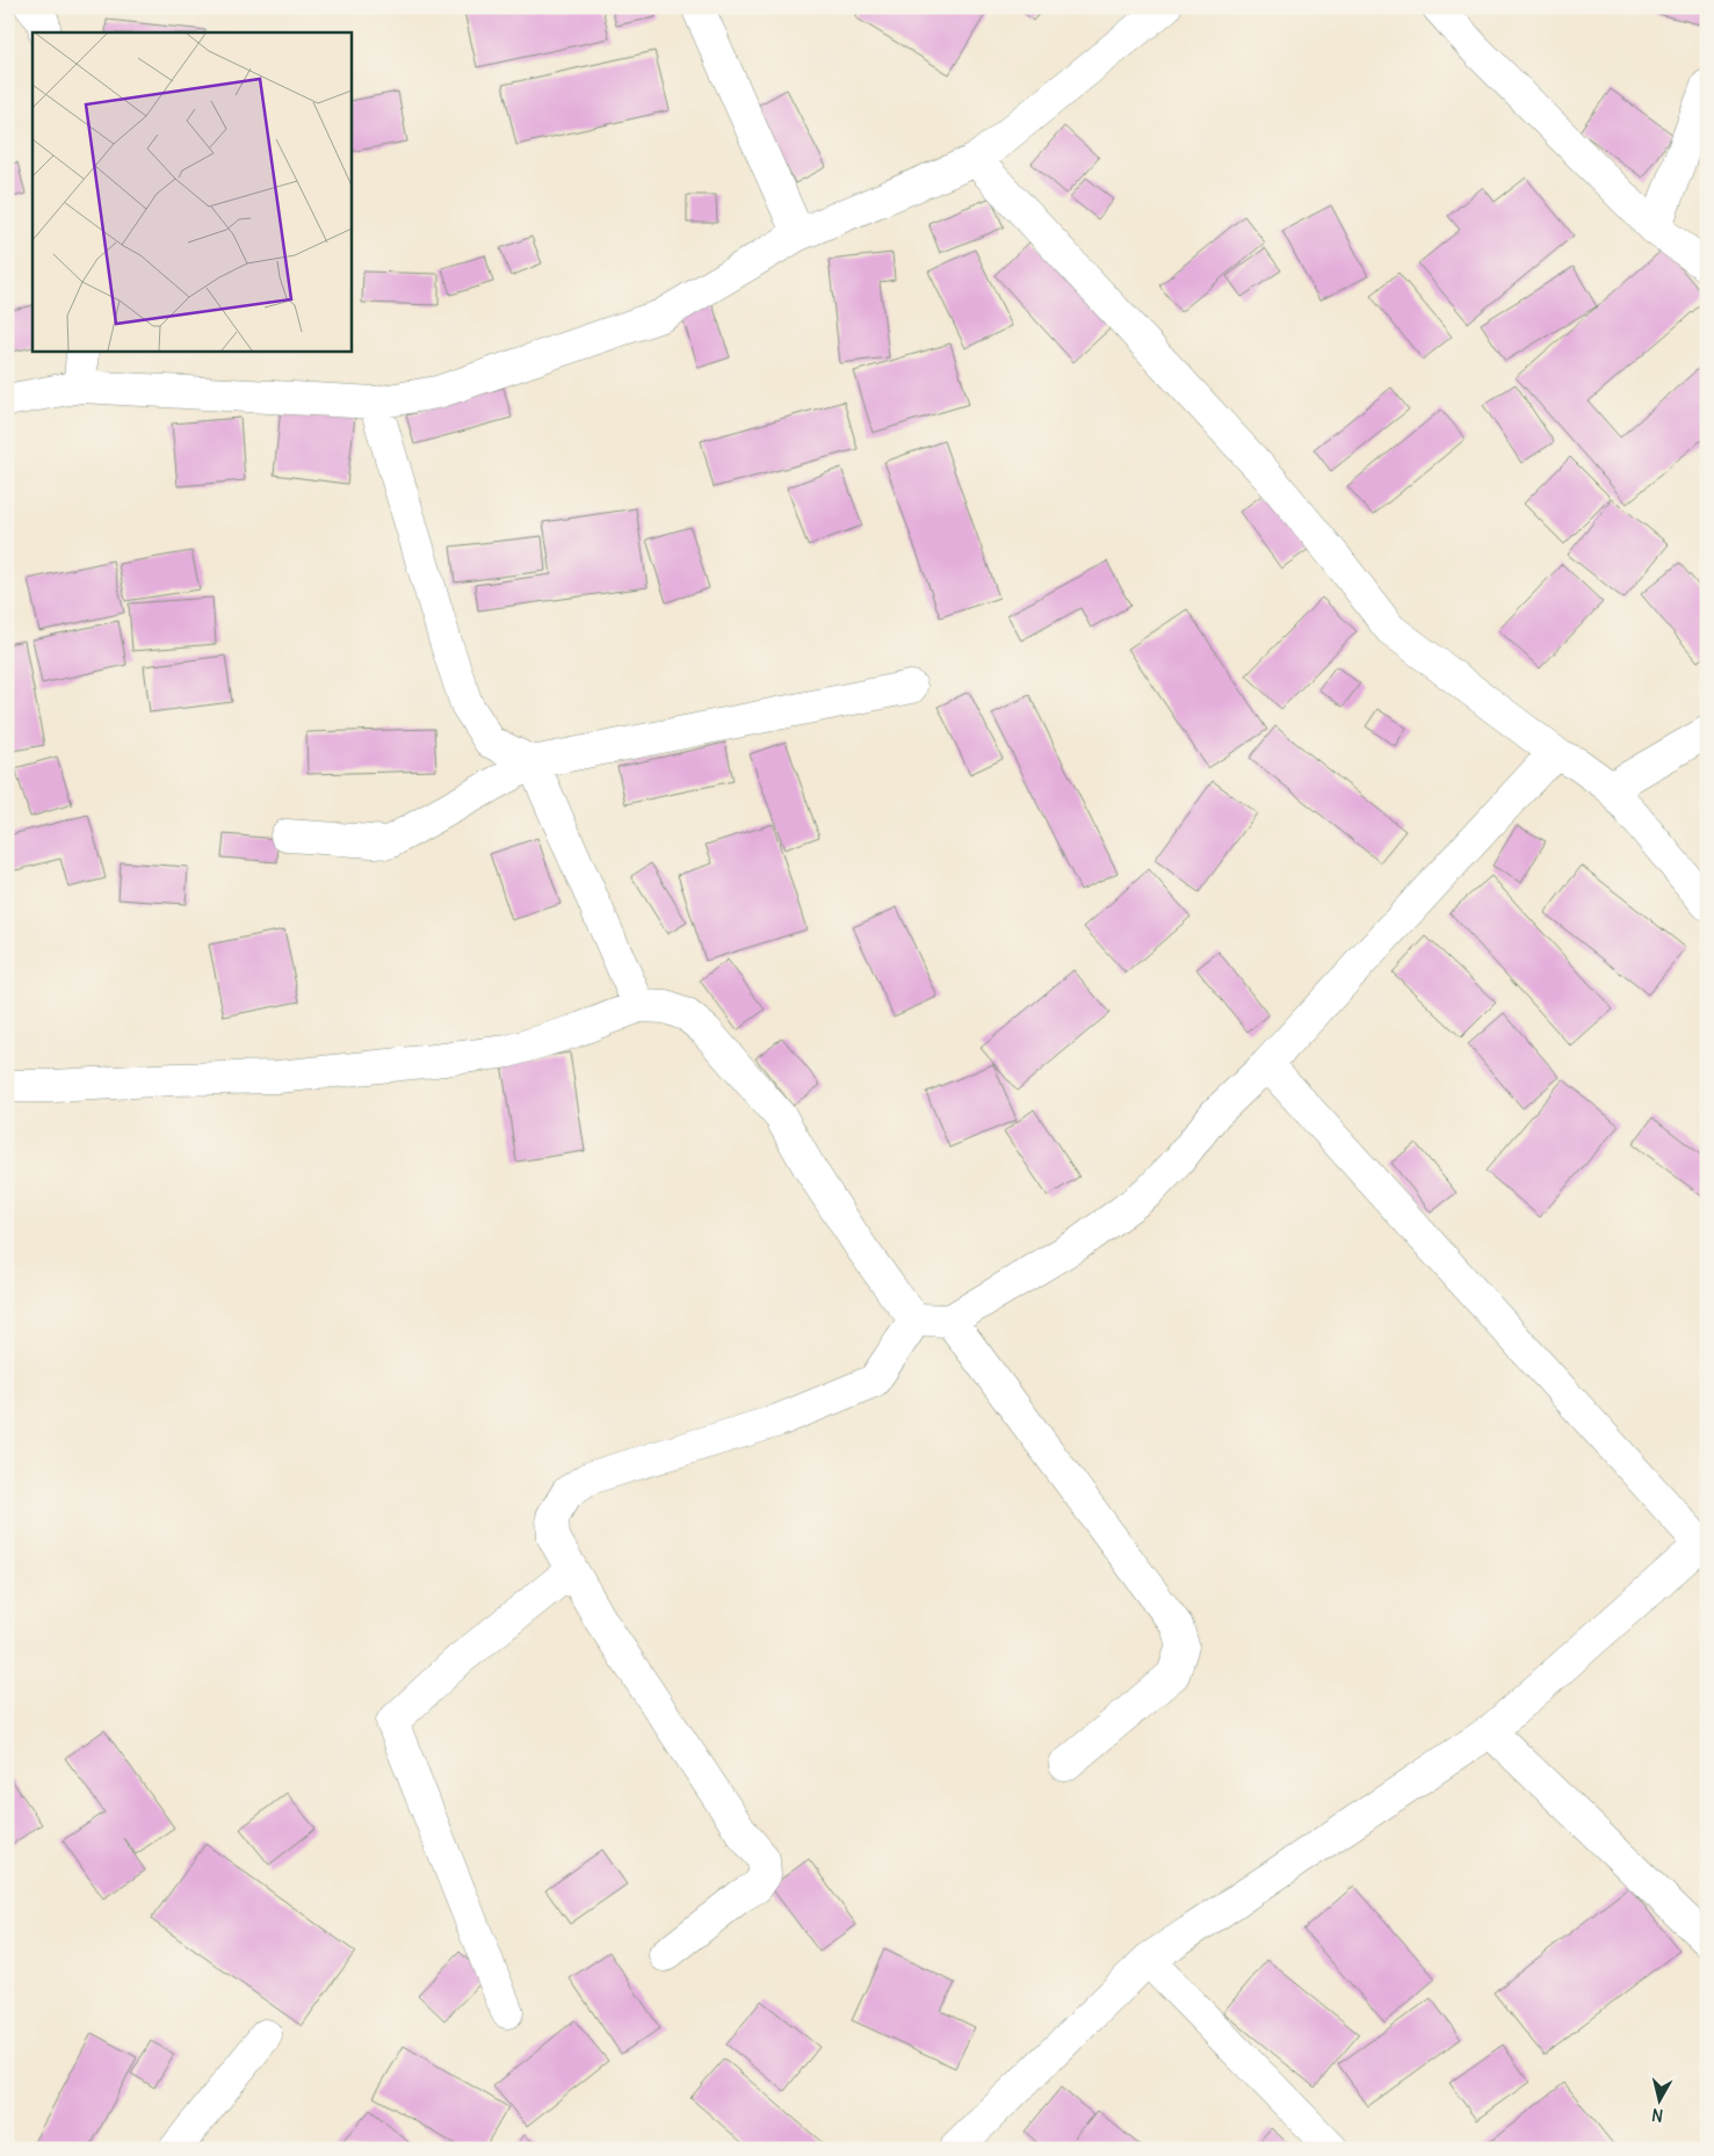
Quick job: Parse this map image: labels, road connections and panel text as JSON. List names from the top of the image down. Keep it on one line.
{"north":"bottom"}
